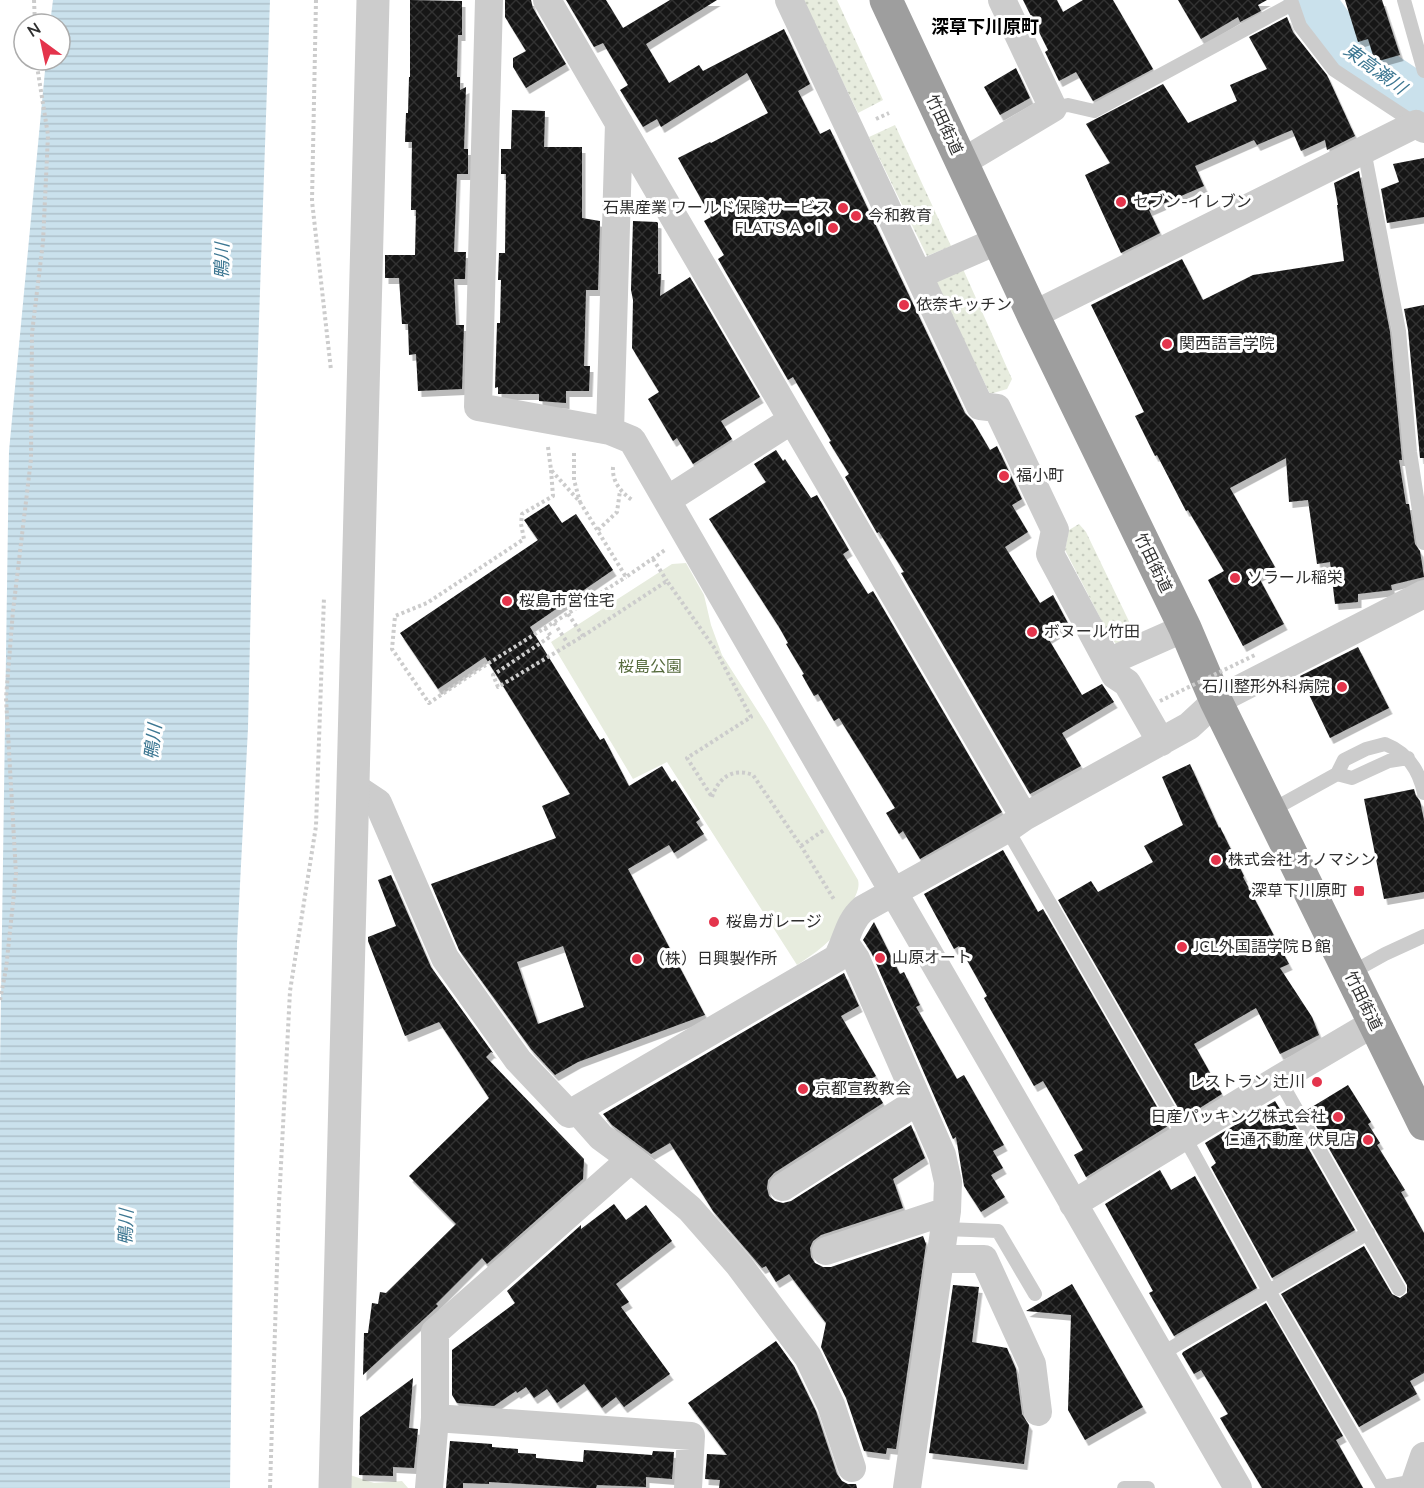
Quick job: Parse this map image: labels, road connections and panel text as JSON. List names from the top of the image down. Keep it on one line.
{"streets":{"highway":["竹田街道"]},"districts":["深草下川原町"],"water":["東高瀬川","鴨川"],"parks":["桜島公園"],"places":{"other":["セブン-イレブン","石黒産業 ワールド保険サービス","今和教育","FLAT'S A・I","依奈キッチン","関西語言学院","福小町","ソラール稲栄","桜島市営住宅","ボヌール竹田","石川整形外科病院","株式会社 オノマシン","桜島ガレージ","JCL外国語学院Ｂ館","山原オート","（株）日興製作所","レストラン 辻川","京都宣教教会","日産パッキング株式会社","仁通不動産 伏見店"],"transit":["深草下川原町"]},"north":"top left"}
